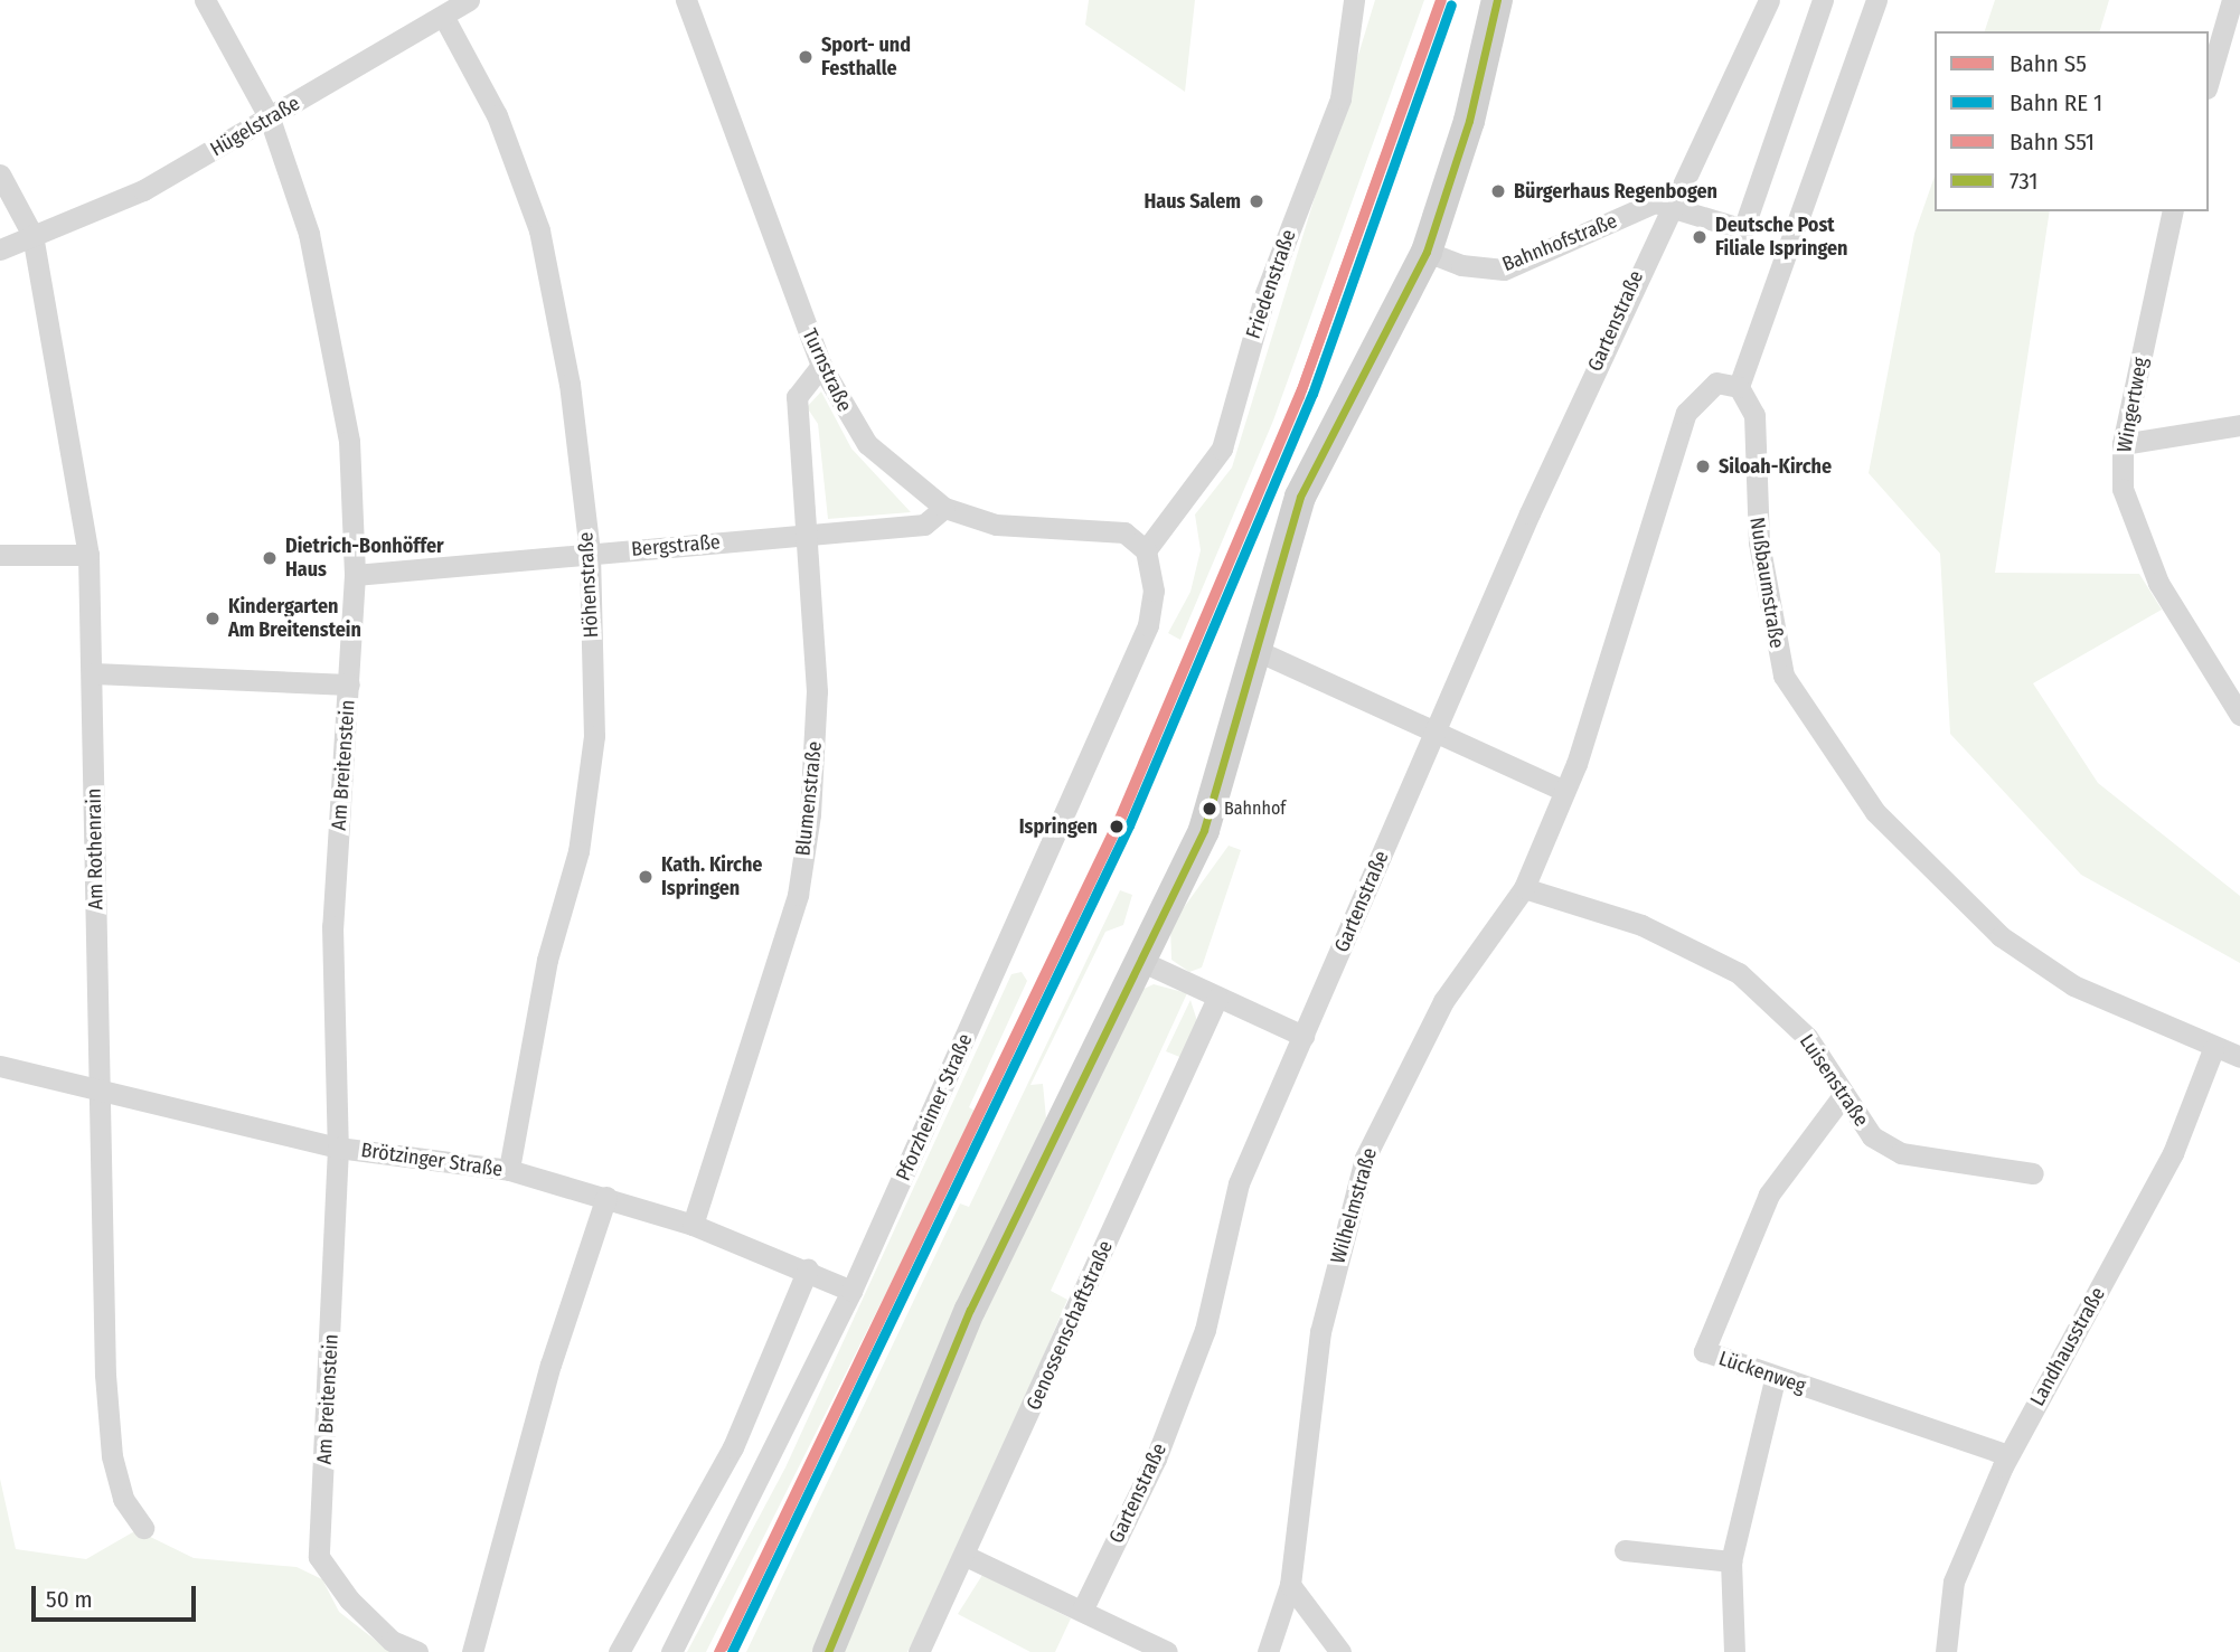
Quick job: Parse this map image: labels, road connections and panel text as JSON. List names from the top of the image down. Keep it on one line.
{"streets":{"street":["Hügelstraße","Bahnhofstraße","Friedenstraße","Gartenstraße","Turnstraße","Wingertweg","Bergstraße","Nußbaumstraße","Höhenstraße","Am Breitenstein","Blumenstraße","Am Rothenrain","Luisenstraße","Pforzheimer Straße","Brötzinger Straße","Wilhelmstraße","Genossenschaftstraße","Landhausstraße","Lückenweg"]},"crossings":[["Hügelstraße","Höhenstraße"],["Hügelstraße","Am Breitenstein"],["Hügelstraße","Am Rothenrain"],["Bahnhofstraße","Gartenstraße"],["Friedenstraße","Turnstraße"],["Friedenstraße","Pforzheimer Straße"],["Turnstraße","Bergstraße"],["Turnstraße","Blumenstraße"],["Turnstraße","Pforzheimer Straße"],["Bergstraße","Höhenstraße"],["Bergstraße","Am Breitenstein"],["Bergstraße","Blumenstraße"],["Nußbaumstraße","Wilhelmstraße"],["Nußbaumstraße","Landhausstraße"],["Höhenstraße","Brötzinger Straße"],["Am Breitenstein","Brötzinger Straße"],["Blumenstraße","Brötzinger Straße"],["Am Rothenrain","Brötzinger Straße"],["Luisenstraße","Wilhelmstraße"],["Luisenstraße","Lückenweg"],["Pforzheimer Straße","Brötzinger Straße"],["Landhausstraße","Lückenweg"]],"places":["Sport- und Festhalle","Bürgerhaus Regenbogen","Haus Salem","Deutsche Post Filiale Ispringen","Siloah-Kirche","Dietrich-Bonhöffer Haus","Kindergarten Am Breitenstein","Bahnhof","Ispringen","Kath. Kirche Ispringen"],"lines":["rail line S5","rail line S51","transit line 731"],"legend":["Bahn S5","Bahn RE 1","Bahn S51","731"],"scale_bar":"50 m"}
